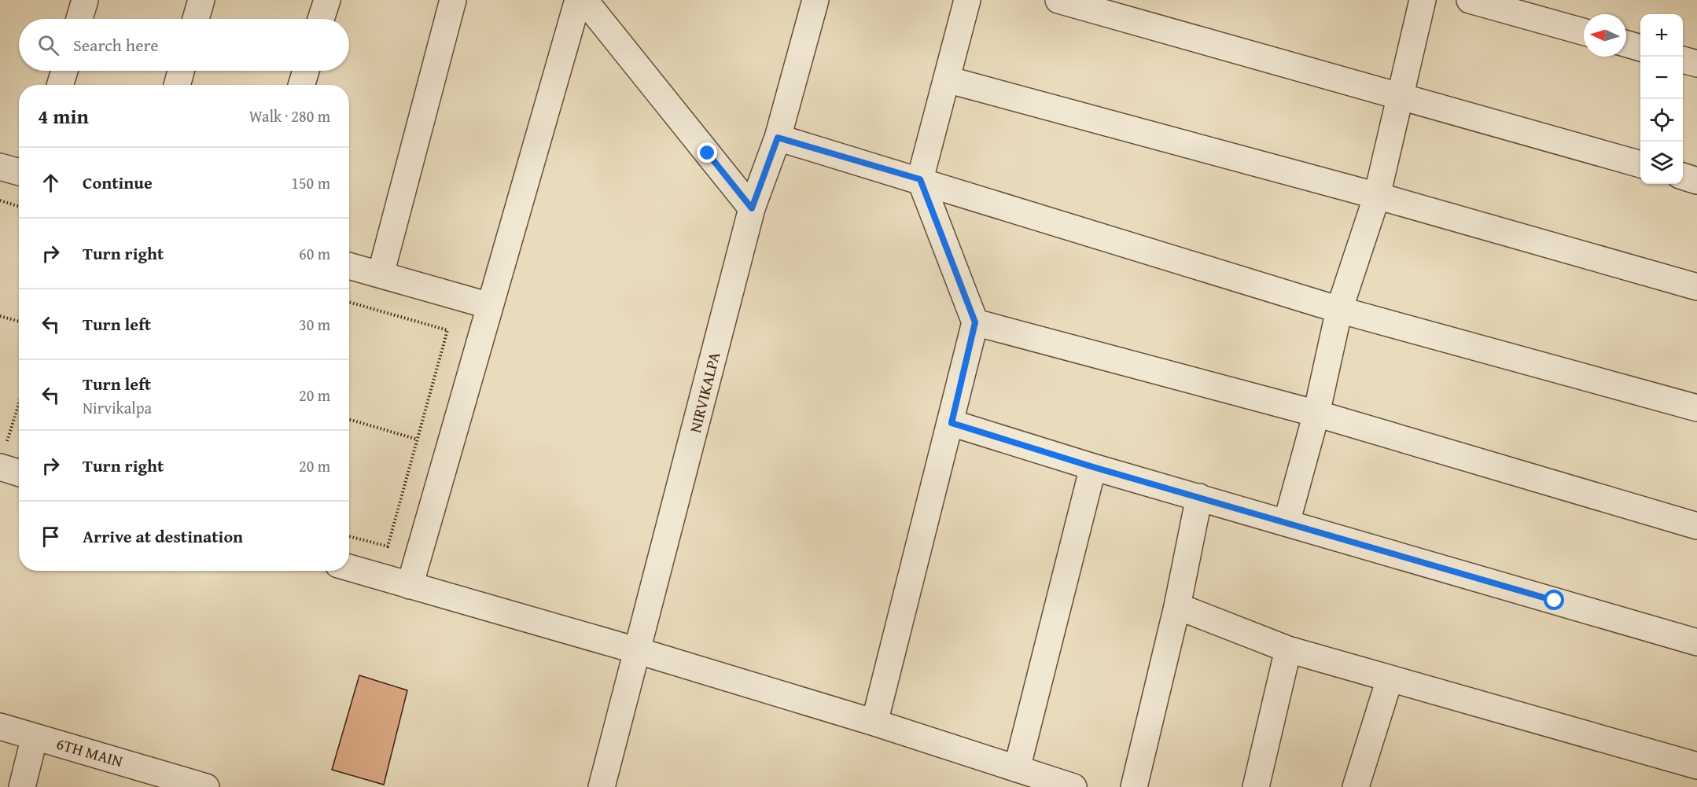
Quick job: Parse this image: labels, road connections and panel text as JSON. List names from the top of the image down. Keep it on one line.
{"streets":{"street":["NIRVIKALPA","6TH MAIN"]},"north":"left","page":{"map_buttons":["+","−"],"search":"Search here","heading":["4 min","Walk · 280 m"],"list":[["Continue","150 m"],["Turn right","60 m"],["Turn left","30 m"],["Turn left","Nirvikalpa","20 m"],["Turn right","20 m"],"Arrive at destination"]}}
